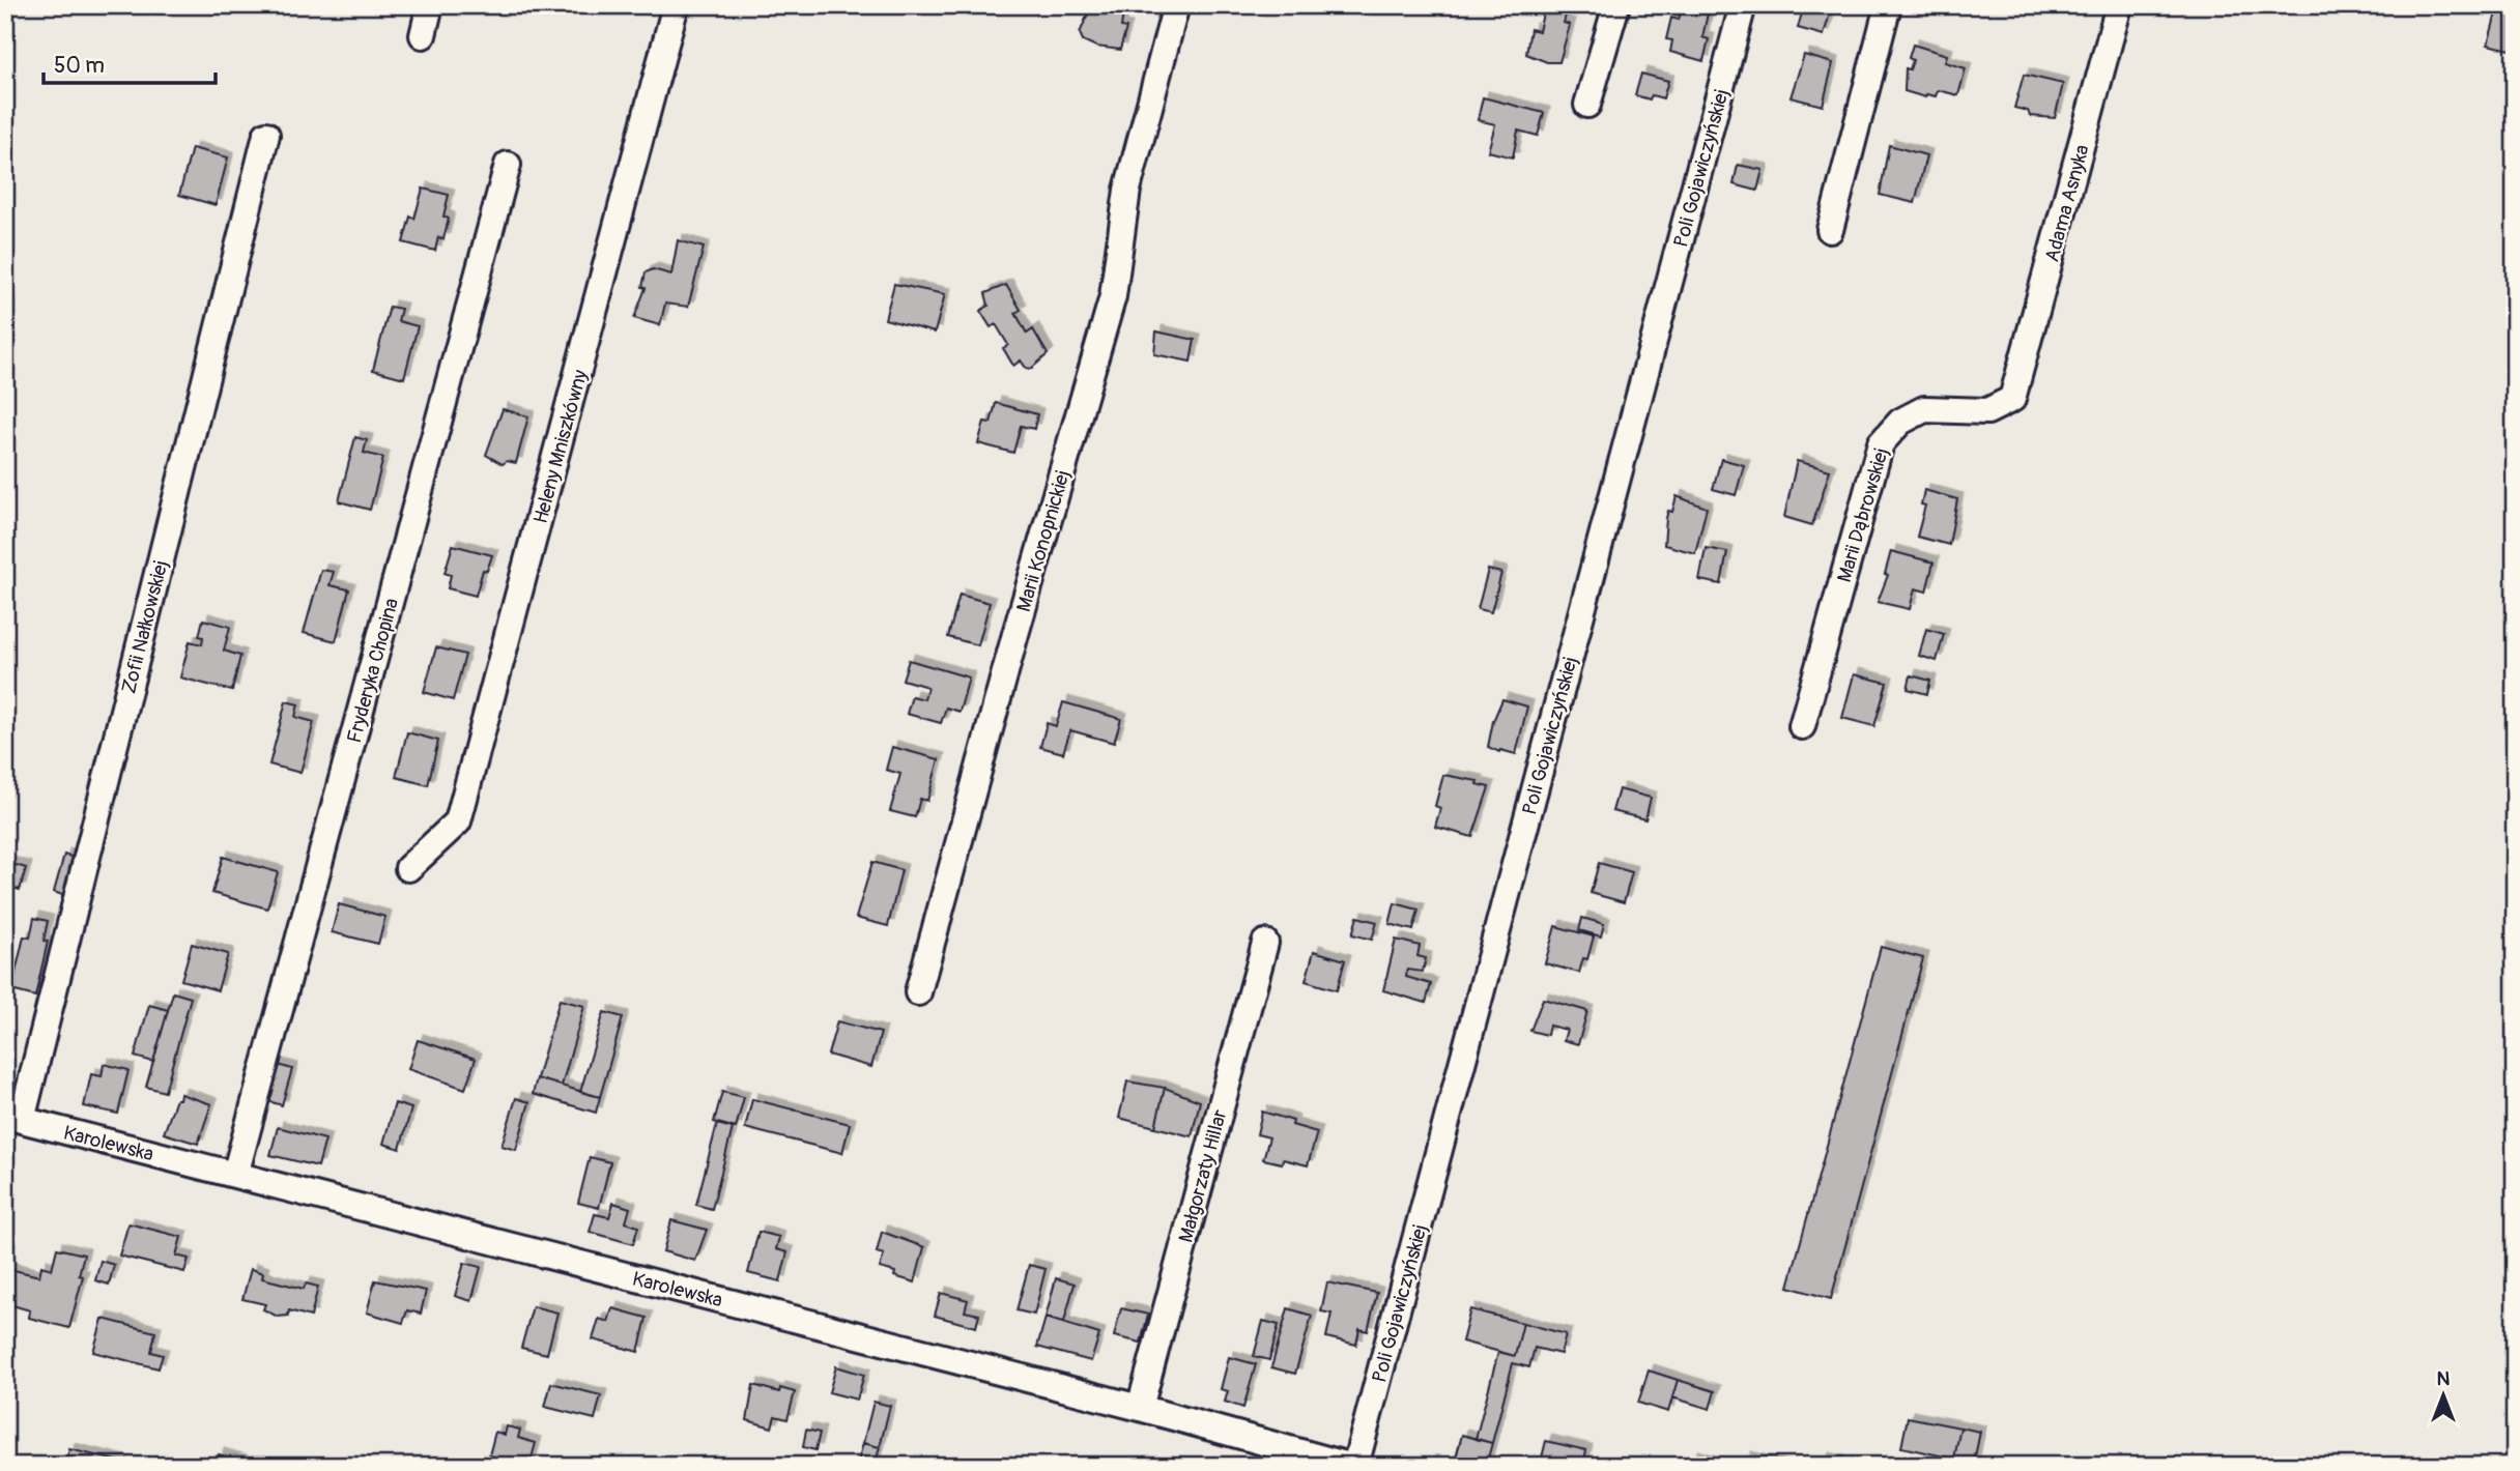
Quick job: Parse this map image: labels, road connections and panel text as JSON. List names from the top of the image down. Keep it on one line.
{"streets":{"street":["Poli Gojawiczyńskiej","Adama Asnyka","Heleny Mniszkówny","Marii Dąbrowskiej","Marii Konopnickiej","Zofii Nałkowskiej","Fryderyka Chopina","Karolewska","Małgorzaty Hillar"]},"crossings":[["Adama Asnyka","Marii Dąbrowskiej"],["Zofii Nałkowskiej","Karolewska"],["Fryderyka Chopina","Karolewska"],["Karolewska","Małgorzaty Hillar"]],"scale_bar":"50 m","north":"top"}
